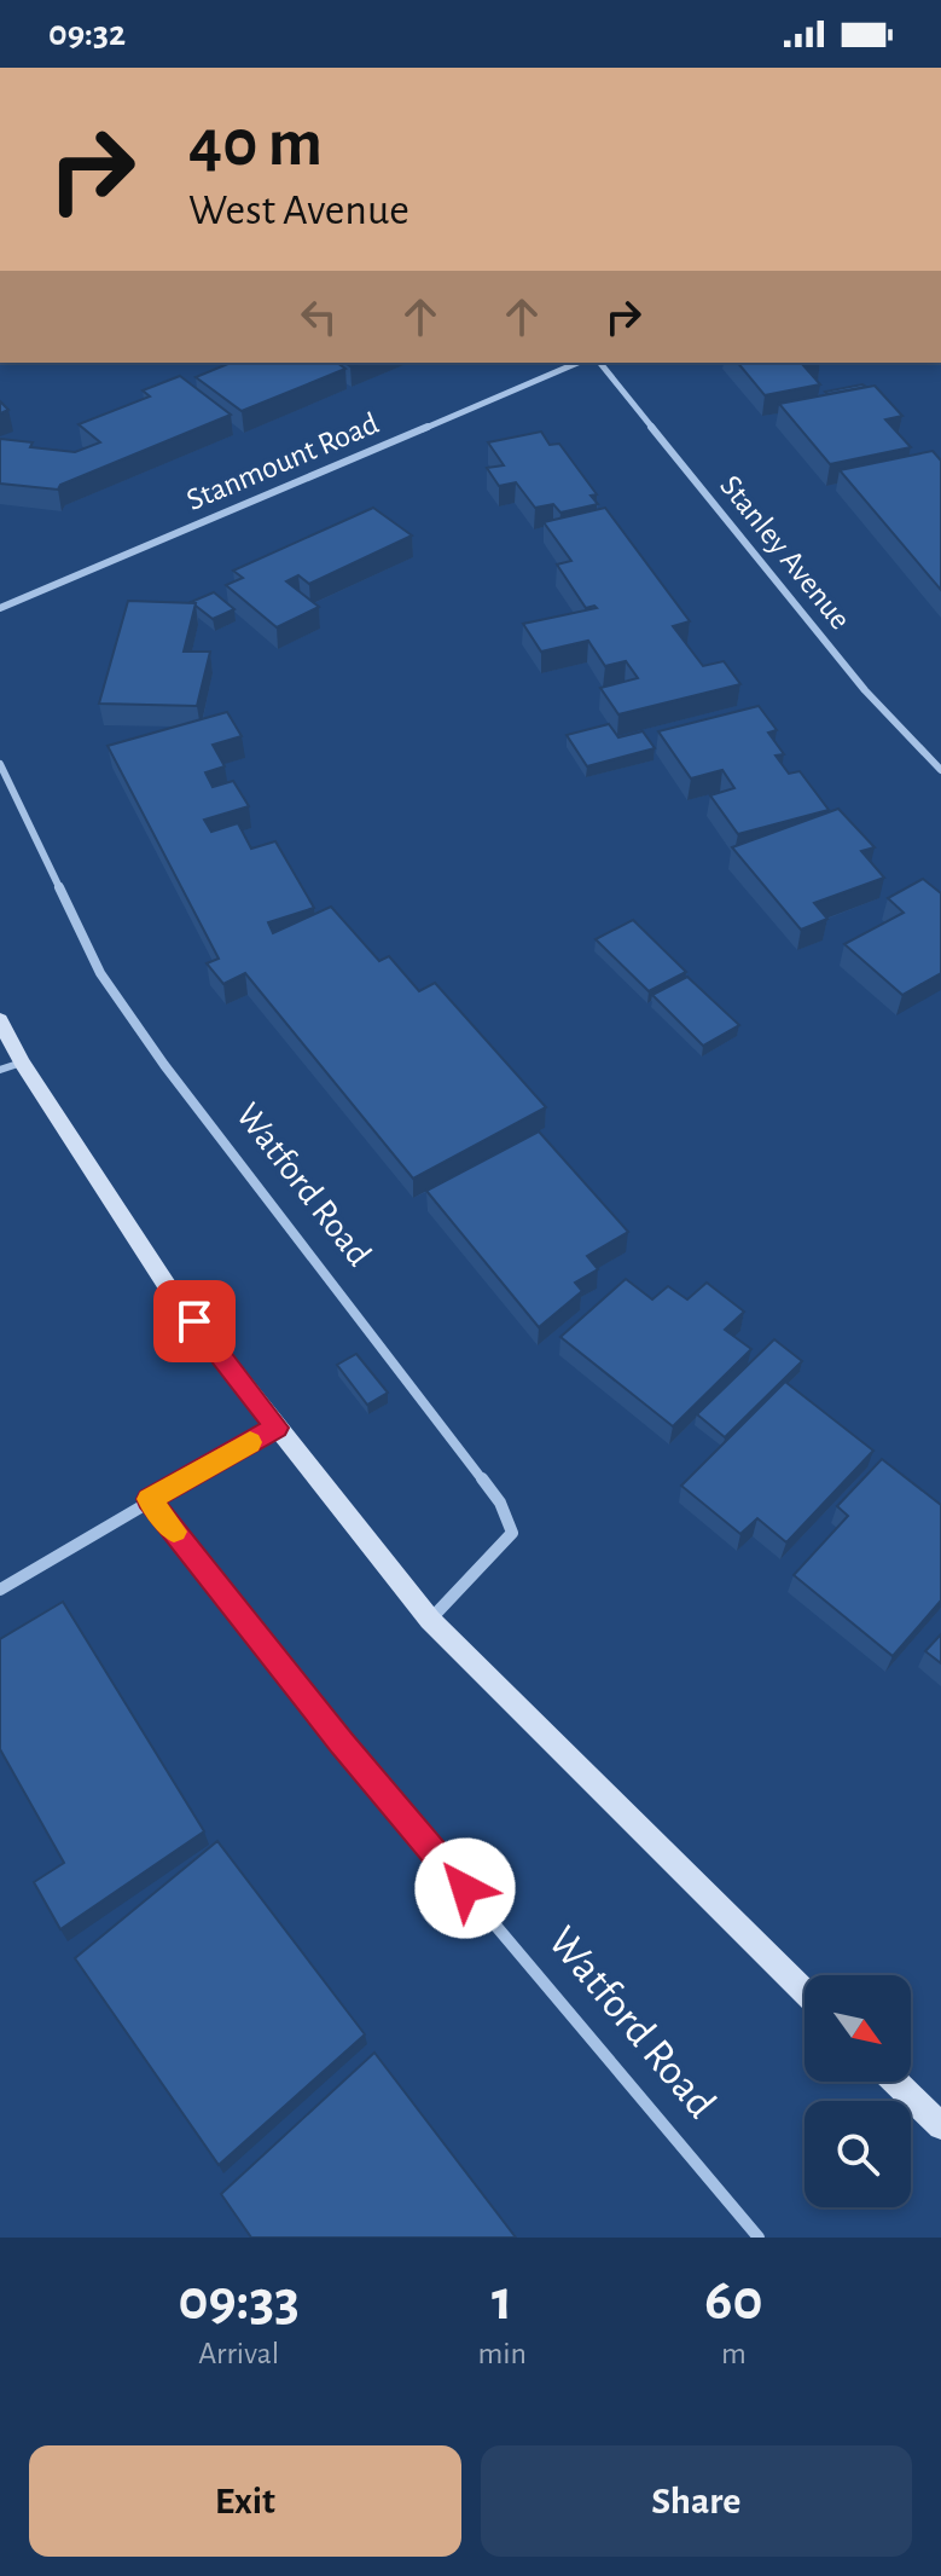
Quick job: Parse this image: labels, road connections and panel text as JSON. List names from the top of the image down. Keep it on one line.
{"streets":{"street":["Stanmount Road","Stanley Avenue","Watford Road"]},"north":"bottom right","page":{"status":"09:32","turn":["40 m","West Avenue"],"eta":["09:33","Arrival","1","min","60","m"],"buttons":["Exit","Share"]}}
